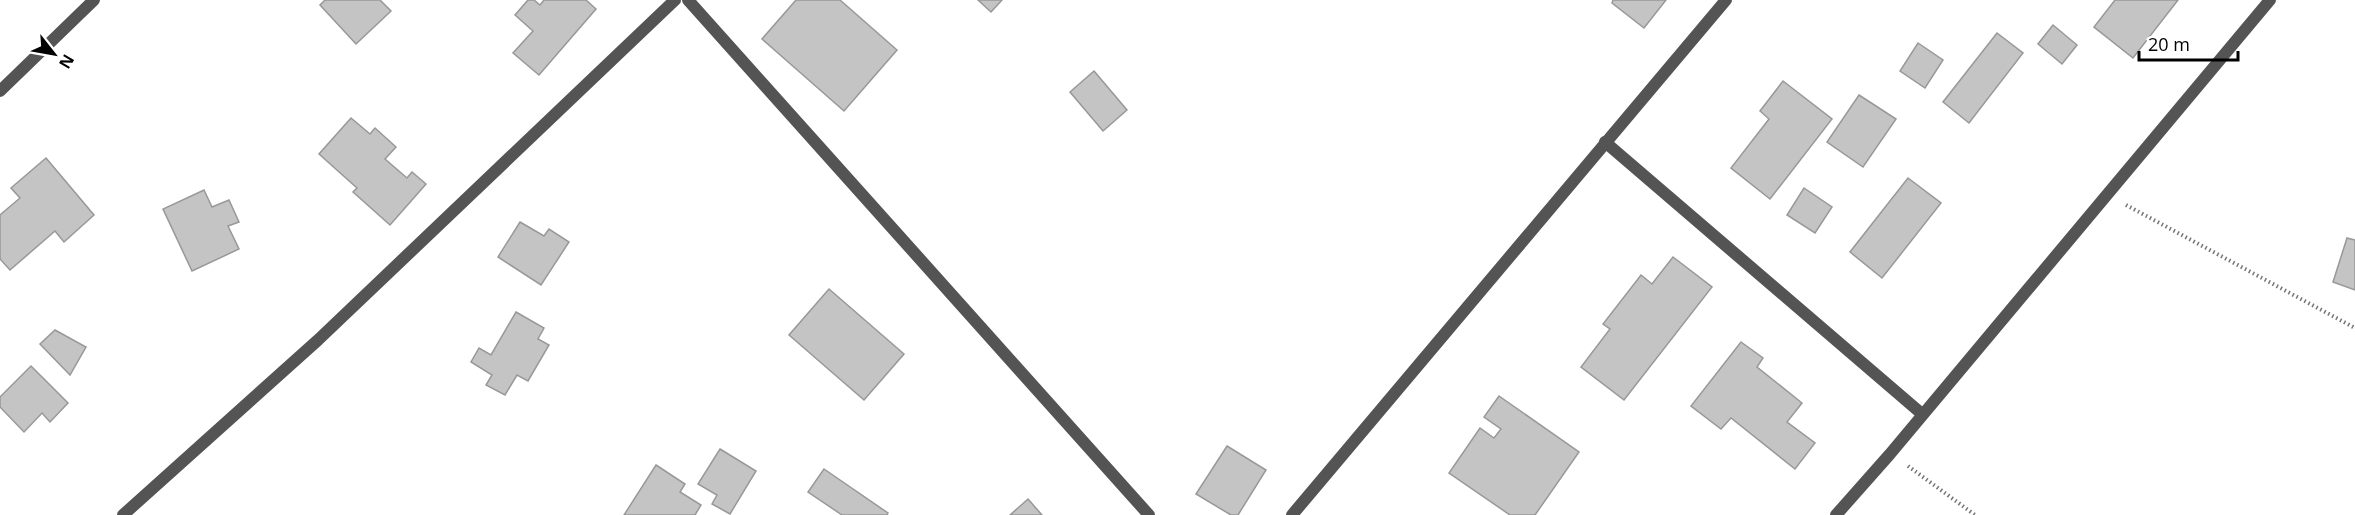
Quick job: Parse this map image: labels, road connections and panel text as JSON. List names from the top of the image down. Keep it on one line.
{"scale_bar":"20 m","north":"bottom right"}
